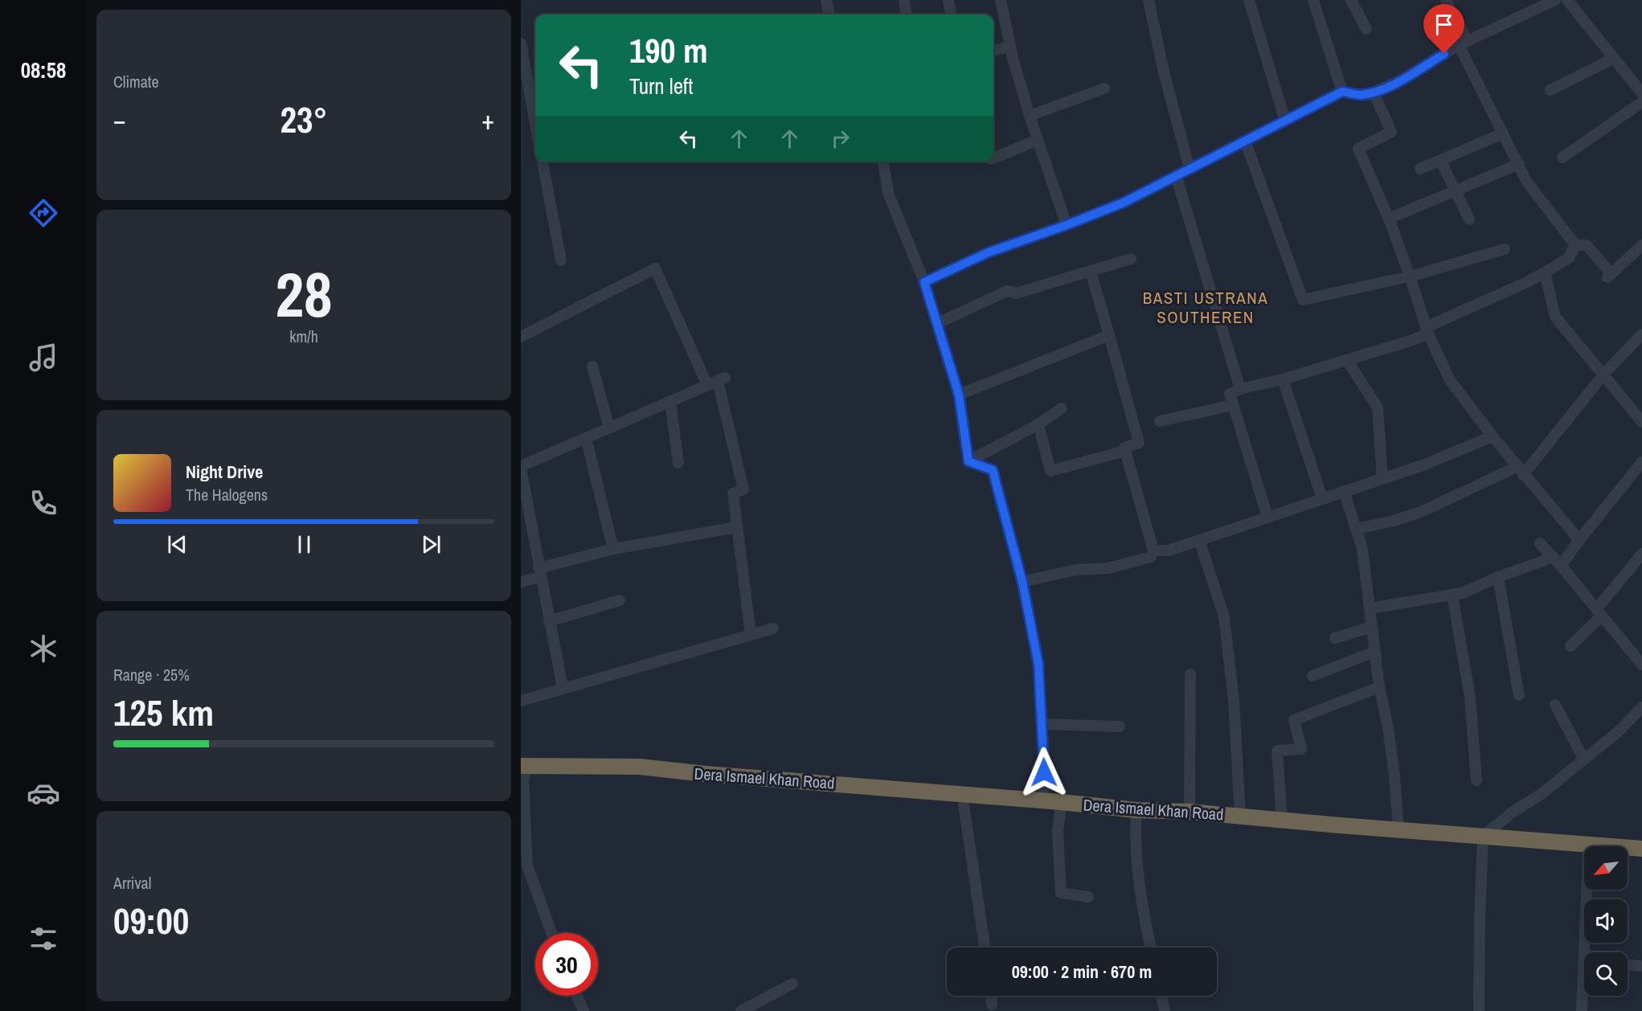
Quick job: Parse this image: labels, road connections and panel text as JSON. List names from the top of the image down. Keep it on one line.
{"streets":{"highway":["Dera Ismael Khan Road"]},"districts":["BASTI USTRANA SOUTHEREN"],"north":"bottom left","page":{"tabs":"08:58","tile":["Climate",["28","km/h"],["Range · 25%","125 km"],["Arrival","09:00"]],"turn":["190 m","Turn left"],"heat":["−","23°","+"],"song":["Night Drive","The Halogens"],"limit":"30","trip":"09:00 · 2 min · 670 m"}}
